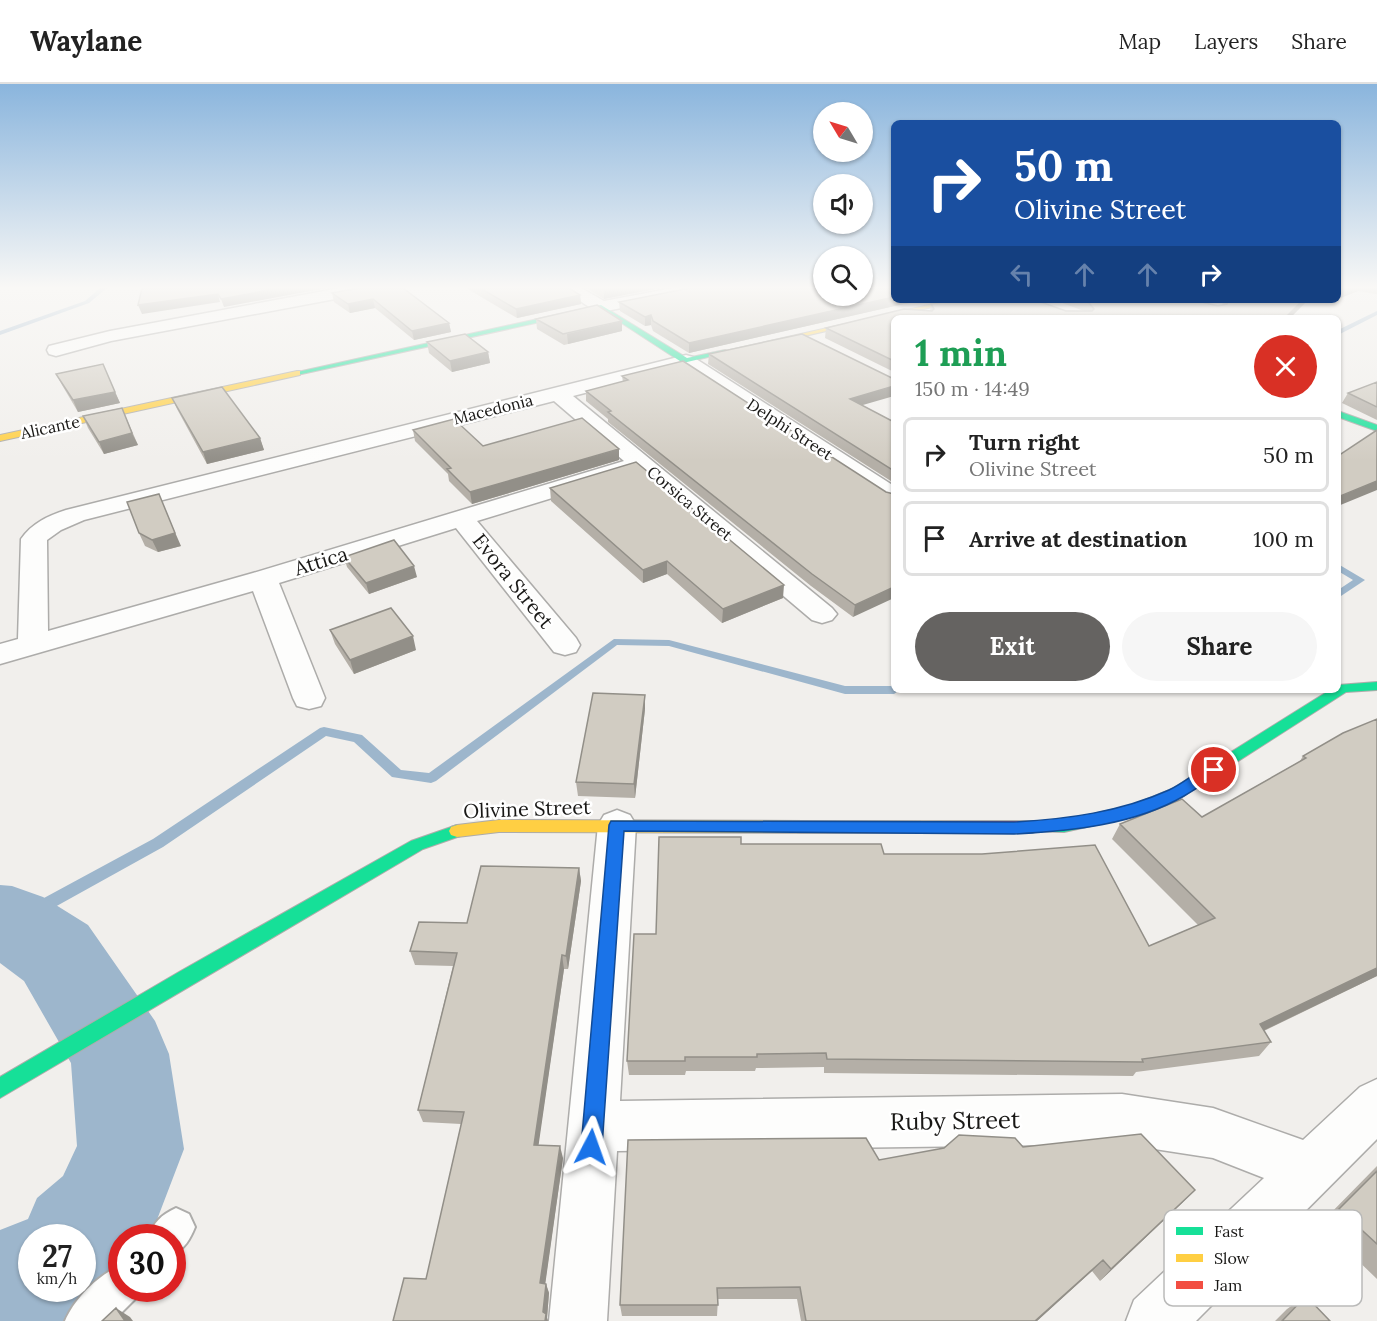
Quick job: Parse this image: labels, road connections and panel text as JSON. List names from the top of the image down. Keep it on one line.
{"streets":{"street":["Macedonia","Alicante","Delphi Street","Corsica Street","Attica","Evora Street","Olivine Street","Ruby Street"]},"crossings":[["Macedonia","Delphi Street"],["Macedonia","Corsica Street"],["Macedonia","Attica"],["Corsica Street","Attica"],["Attica","Evora Street"]],"legend":["Fast","Slow","Jam"],"north":"top left","page":{"header":"Waylane","nav":["Map","Layers","Share"],"turn":["50 m","Olivine Street"],"heading":["1 min","150 m · 14:49"],"list":[{"name":"Turn right","note":"Olivine Street","value":"50 m"},{"name":"Arrive at destination","value":"100 m"}],"buttons":["Exit","Share"],"speed":"27 km/h","limit":"30"}}
